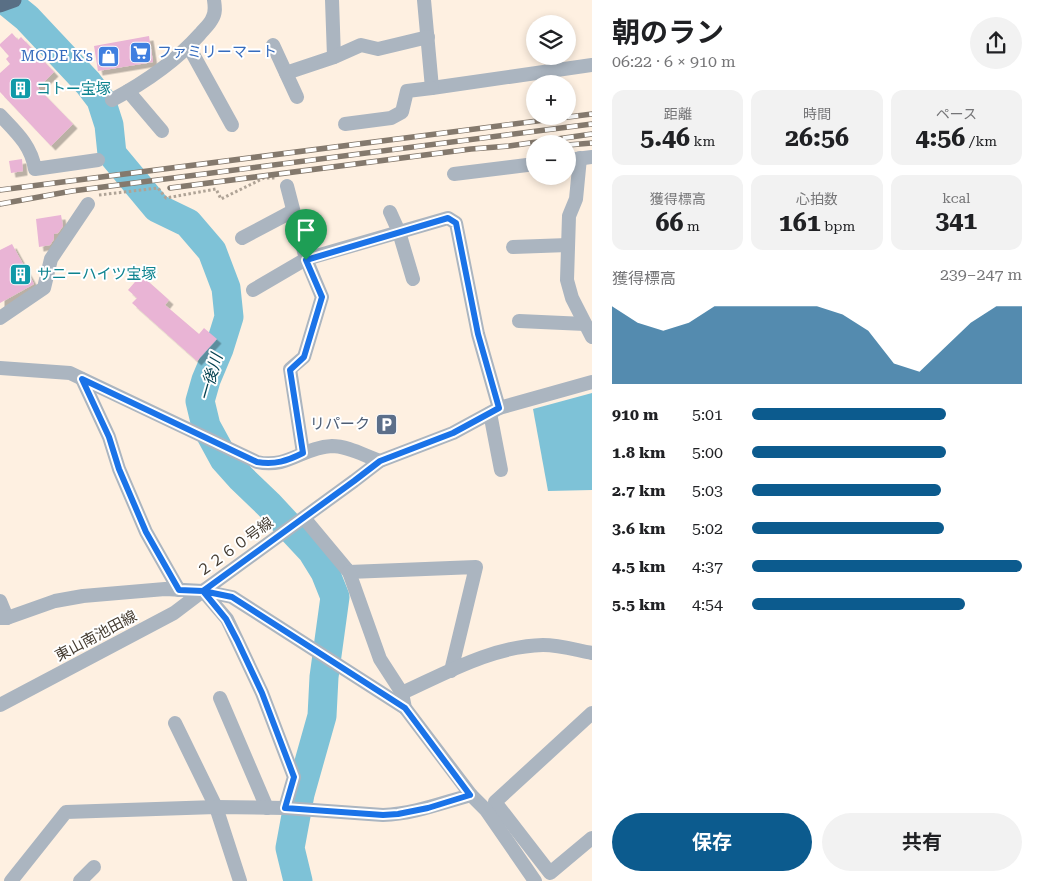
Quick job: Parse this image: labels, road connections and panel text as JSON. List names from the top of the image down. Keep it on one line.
{"streets":{"street":["２２６０号線","東山南池田線"]},"crossings":[["２２６０号線","東山南池田線"]],"water":["一後川"],"places":{"supermarket":["ファミリーマート"],"shop":["MODE K's"],"building":["コトー宝塚","サニーハイツ宝塚"],"parking":["リパーク"]},"page":{"heading":["朝のラン","06:22 · 6 × 910 m"],"map_buttons":["+","−"],"stats":[["距離","5.46 km"],["時間","26:56"],["ペース","4:56 /km"],["獲得標高","66 m"],["心拍数","161 bpm"],["kcal","341"]],"chart":["獲得標高","239–247 m"],"list":[{"name":"910 m","note":"5:01"},{"name":"1.8 km","note":"5:00"},{"name":"2.7 km","note":"5:03"},{"name":"3.6 km","note":"5:02"},{"name":"4.5 km","note":"4:37"},{"name":"5.5 km","note":"4:54"}],"buttons":["保存","共有"]}}
